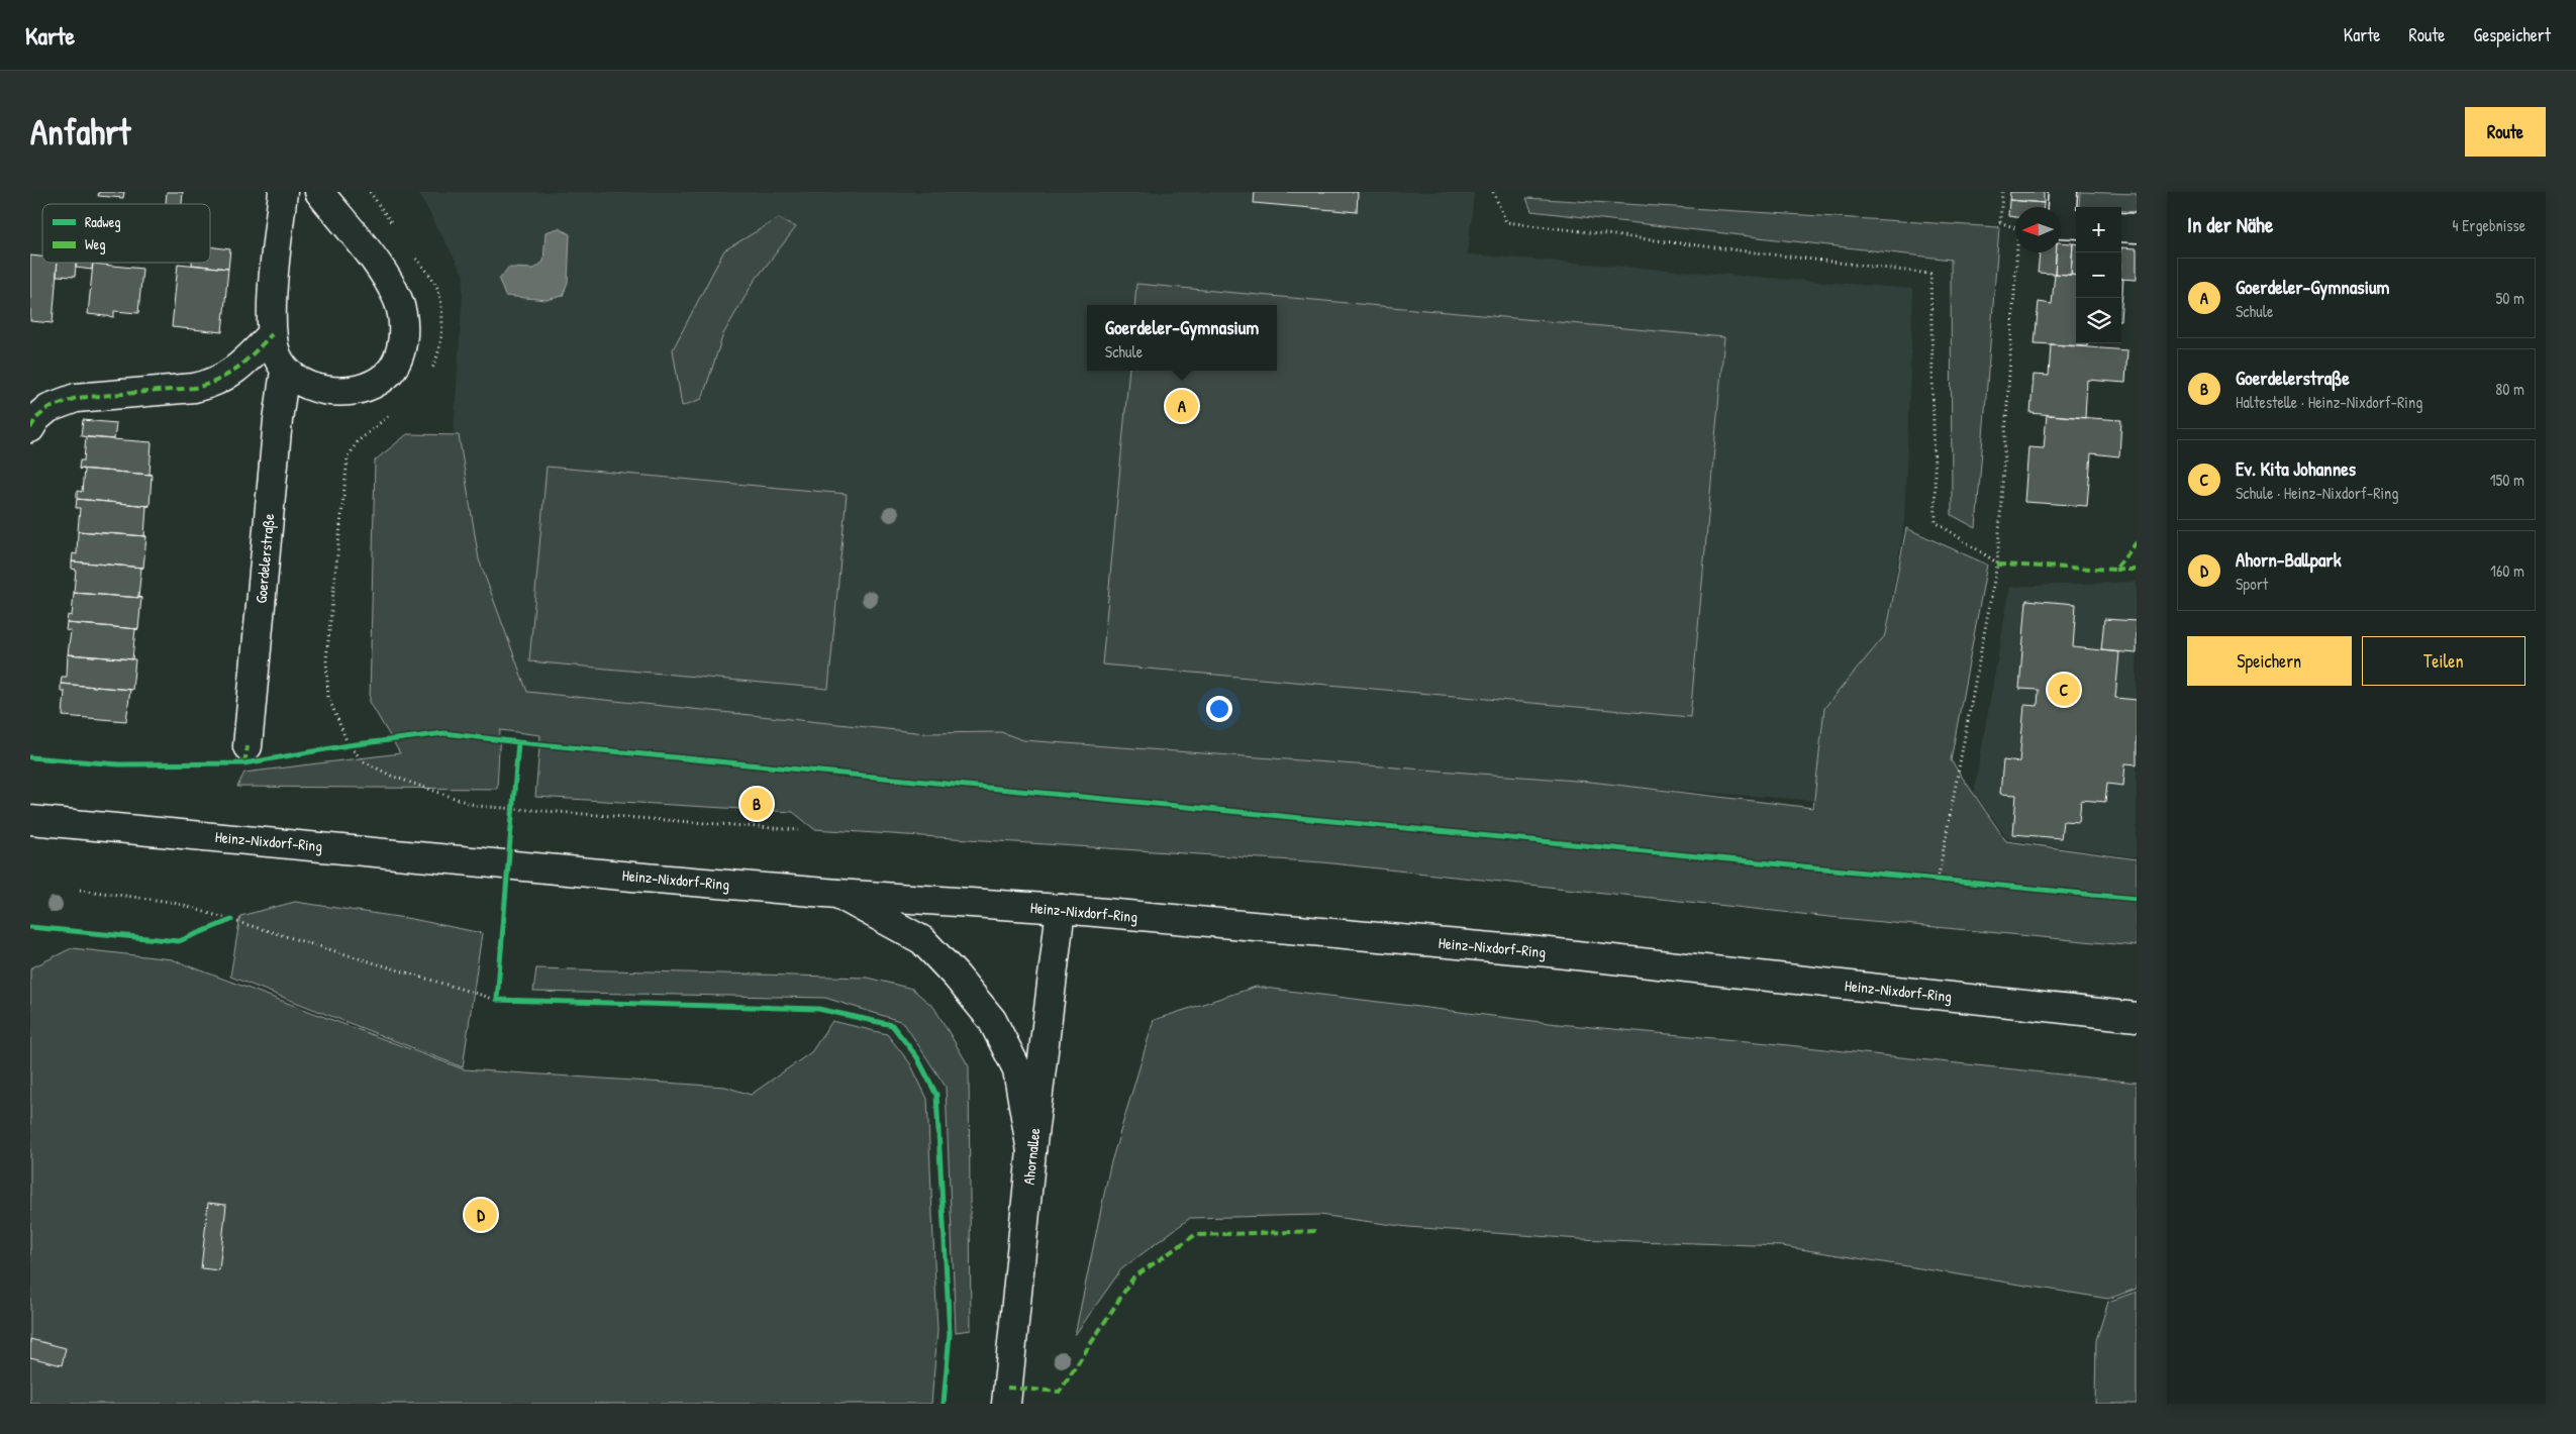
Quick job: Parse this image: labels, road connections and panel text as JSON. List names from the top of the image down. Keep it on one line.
{"streets":{"main road":["Goerdelerstraße","Heinz-Nixdorf-Ring","Ahornallee"]},"crossings":[["Heinz-Nixdorf-Ring","Ahornallee"]],"legend":["Radweg","Weg"],"north":"left","page":{"header":"Karte","nav":["Karte","Route","Gespeichert"],"buttons":["Route",["Speichern","Teilen"]],"title":"Anfahrt","heading":["In der Nähe","4 Ergebnisse"],"map_buttons":["+","−"],"list":[{"mark":"A","name":"Goerdeler-Gymnasium","note":"Schule","value":"50 m"},{"mark":"B","name":"Goerdelerstraße","note":"Haltestelle · Heinz-Nixdorf-Ring","value":"80 m"},{"mark":"C","name":"Ev. Kita Johannes","note":"Schule · Heinz-Nixdorf-Ring","value":"150 m"},{"mark":"D","name":"Ahorn-Ballpark","note":"Sport","value":"160 m"}],"popup":["Goerdeler-Gymnasium","Schule"],"pins":["A","C","B","D"]}}
